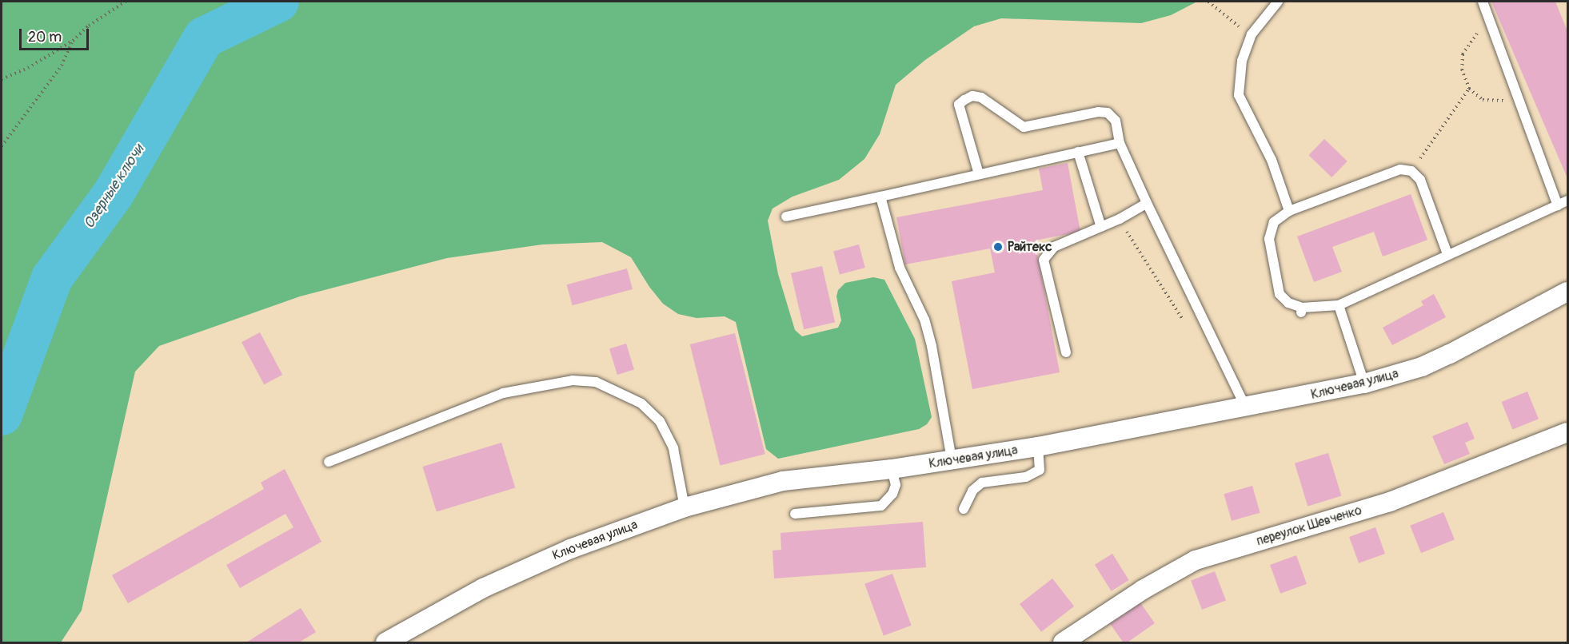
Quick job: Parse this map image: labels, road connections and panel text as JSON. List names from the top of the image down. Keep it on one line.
{"streets":{"street":["Ключевая улица","переулок Шевченко"]},"water":["Озерные ключи"],"places":["Райтекс"],"scale_bar":"20 m"}
